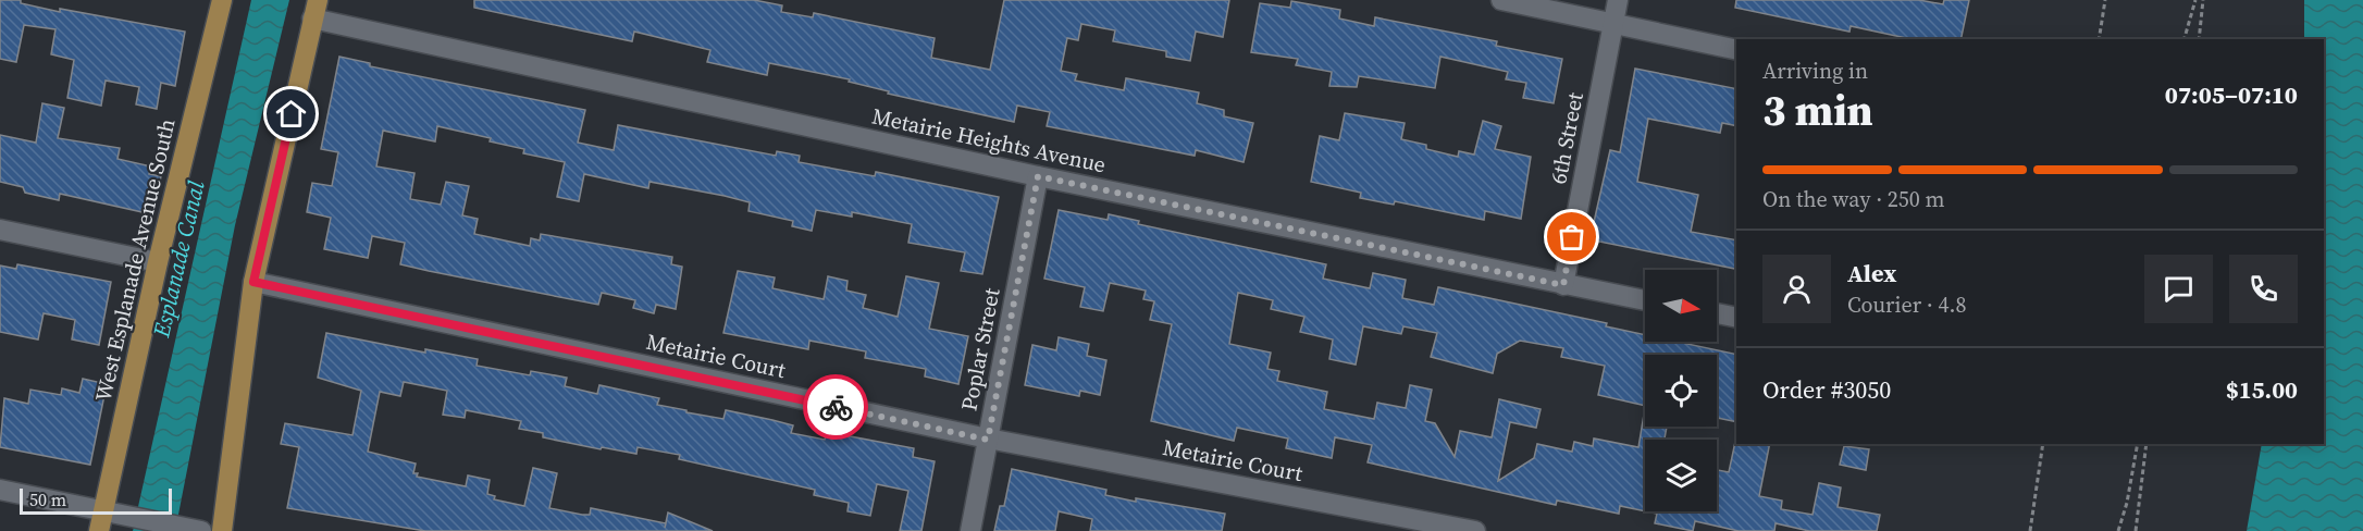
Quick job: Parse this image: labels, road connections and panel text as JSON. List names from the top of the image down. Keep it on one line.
{"streets":{"main road":["West Esplanade Avenue South"],"street":["6th Street","Metairie Heights Avenue","Poplar Street","Metairie Court"]},"crossings":[["6th Street","Metairie Heights Avenue"],["Metairie Heights Avenue","Poplar Street"],["Poplar Street","Metairie Court"]],"water":["Esplanade Canal"],"scale_bar":"50 m","north":"right","page":{"heading":["3 min","Arriving in","07:05–07:10"],"panel":["Alex","Courier · 4.8","Order #3050","$15.00"],"bar":"On the way · 250 m","scale":"50 m"}}
